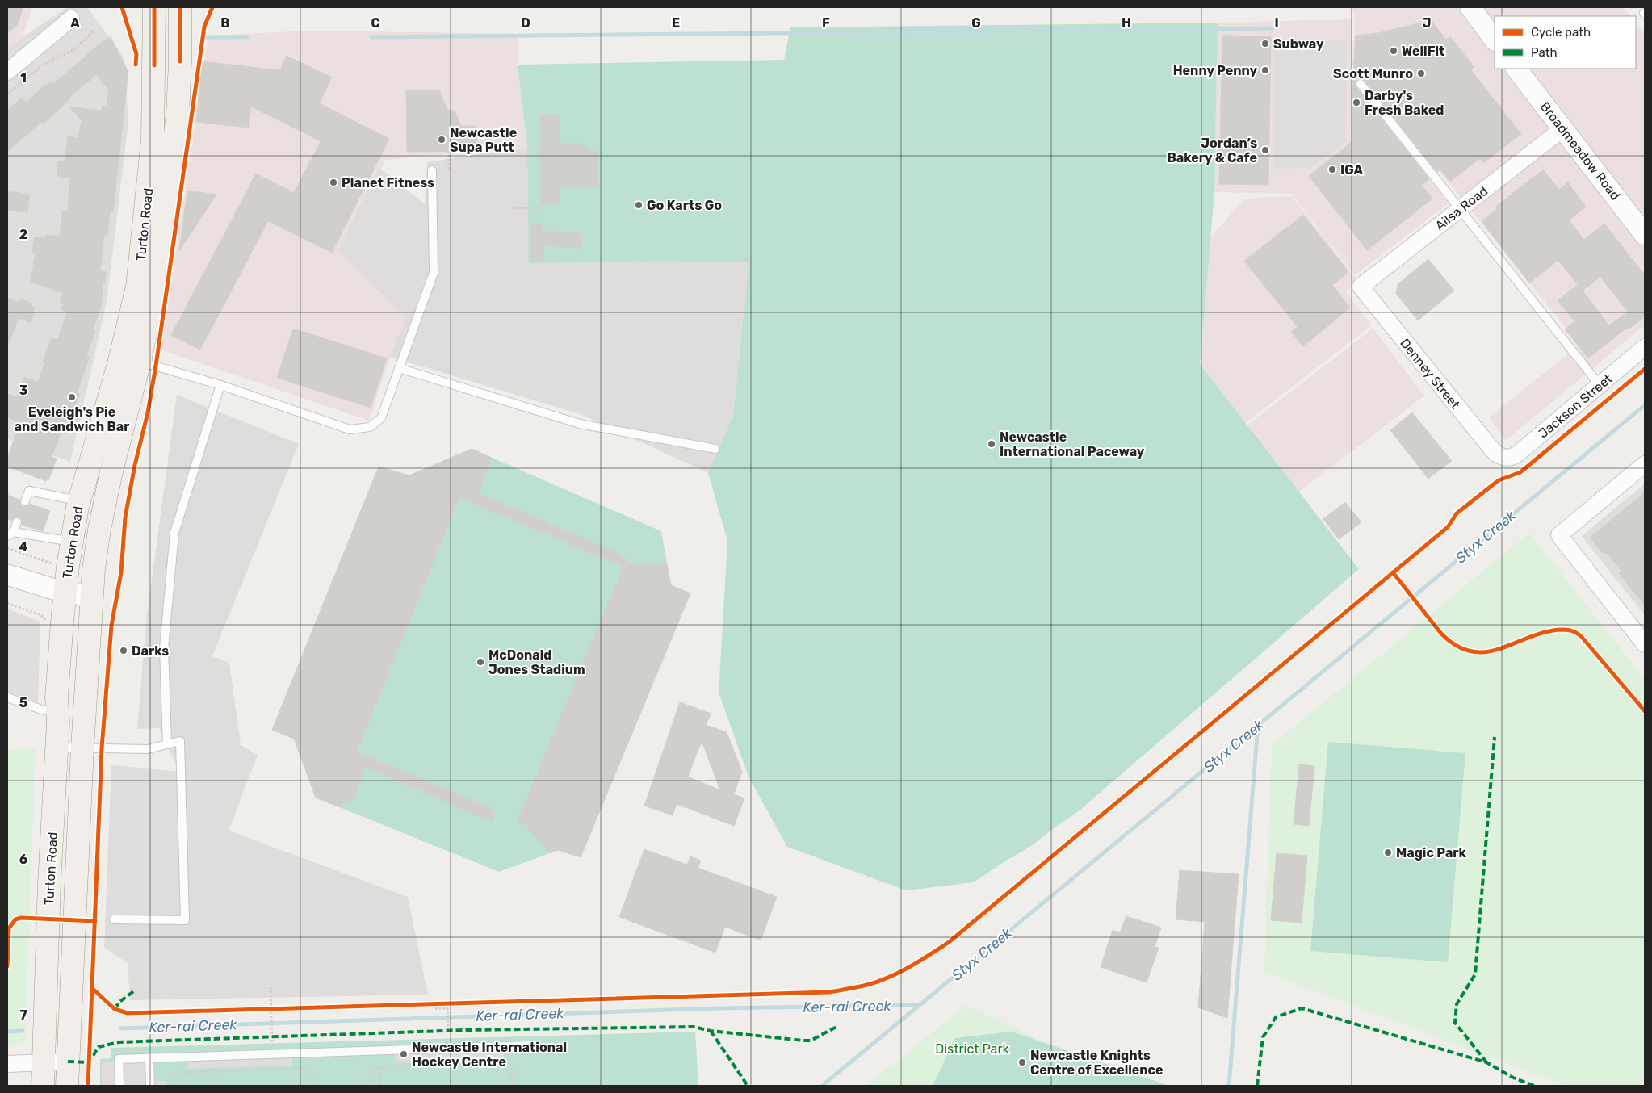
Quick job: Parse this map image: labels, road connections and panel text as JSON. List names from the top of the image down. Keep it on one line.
{"streets":{"main road":["Turton Road"],"street":["Broadmeadow Road","Ailsa Road","Denney Street","Jackson Street"]},"crossings":[["Broadmeadow Road","Ailsa Road"],["Ailsa Road","Denney Street"],["Denney Street","Jackson Street"]],"water":["Styx Creek","Ker-rai Creek"],"parks":["District Park"],"places":["Subway","WellFit","Henny Penny","Scott Munro","Darby's Fresh Baked","Newcastle Supa Putt","Jordan’s Bakery & Cafe","IGA","Planet Fitness","Go Karts Go","Eveleigh's Pie and Sandwich Bar","Newcastle International Paceway","Darks","McDonald Jones Stadium","Magic Park","Newcastle International Hockey Centre","Newcastle Knights Centre of Excellence"],"legend":["Cycle path","Path"],"grid":{"columns":["A","B","C","D","E","F","G","H","I","J"],"rows":["1","2","3","4","5","6","7"]}}
